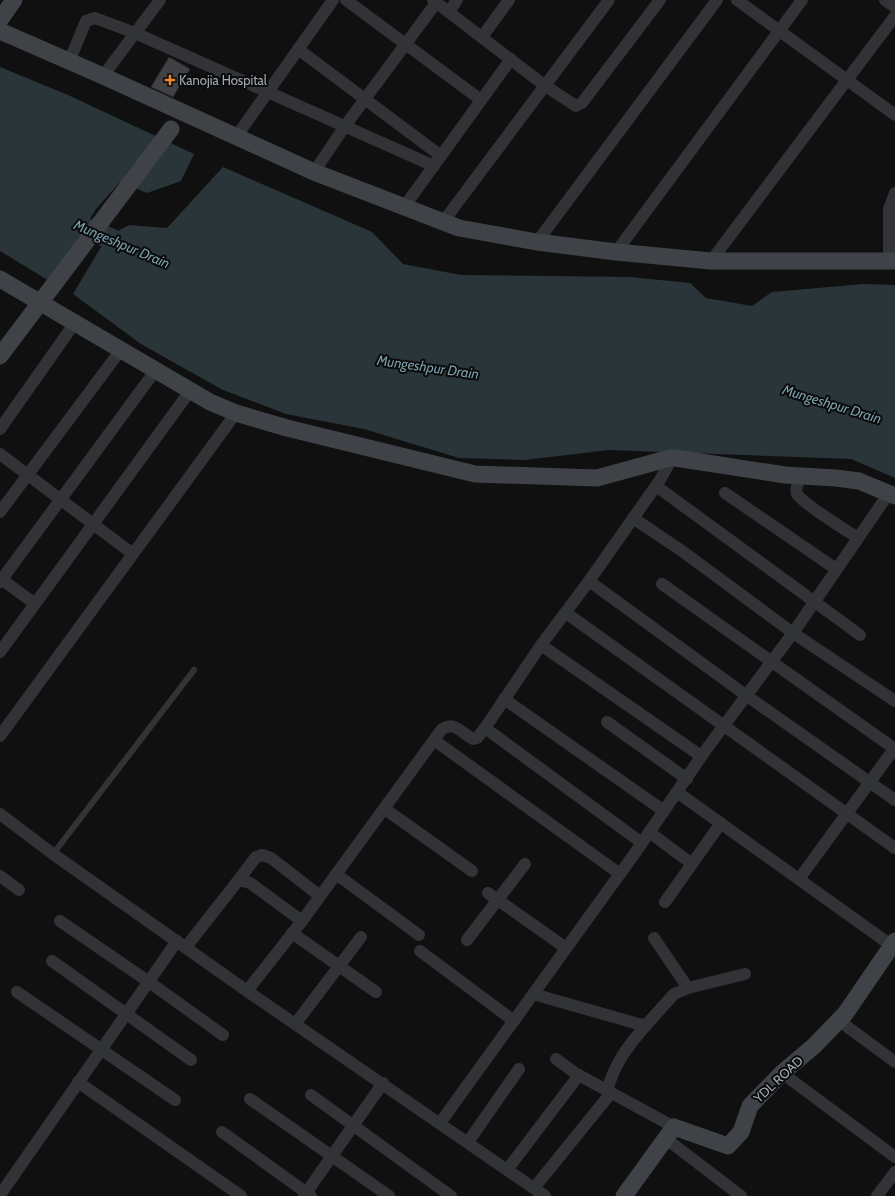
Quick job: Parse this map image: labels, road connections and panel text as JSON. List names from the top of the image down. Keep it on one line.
{"streets":{"street":["YDL ROAD"]},"water":["Mungeshpur Drain"],"places":{"health":["Kanojia Hospital"]}}
